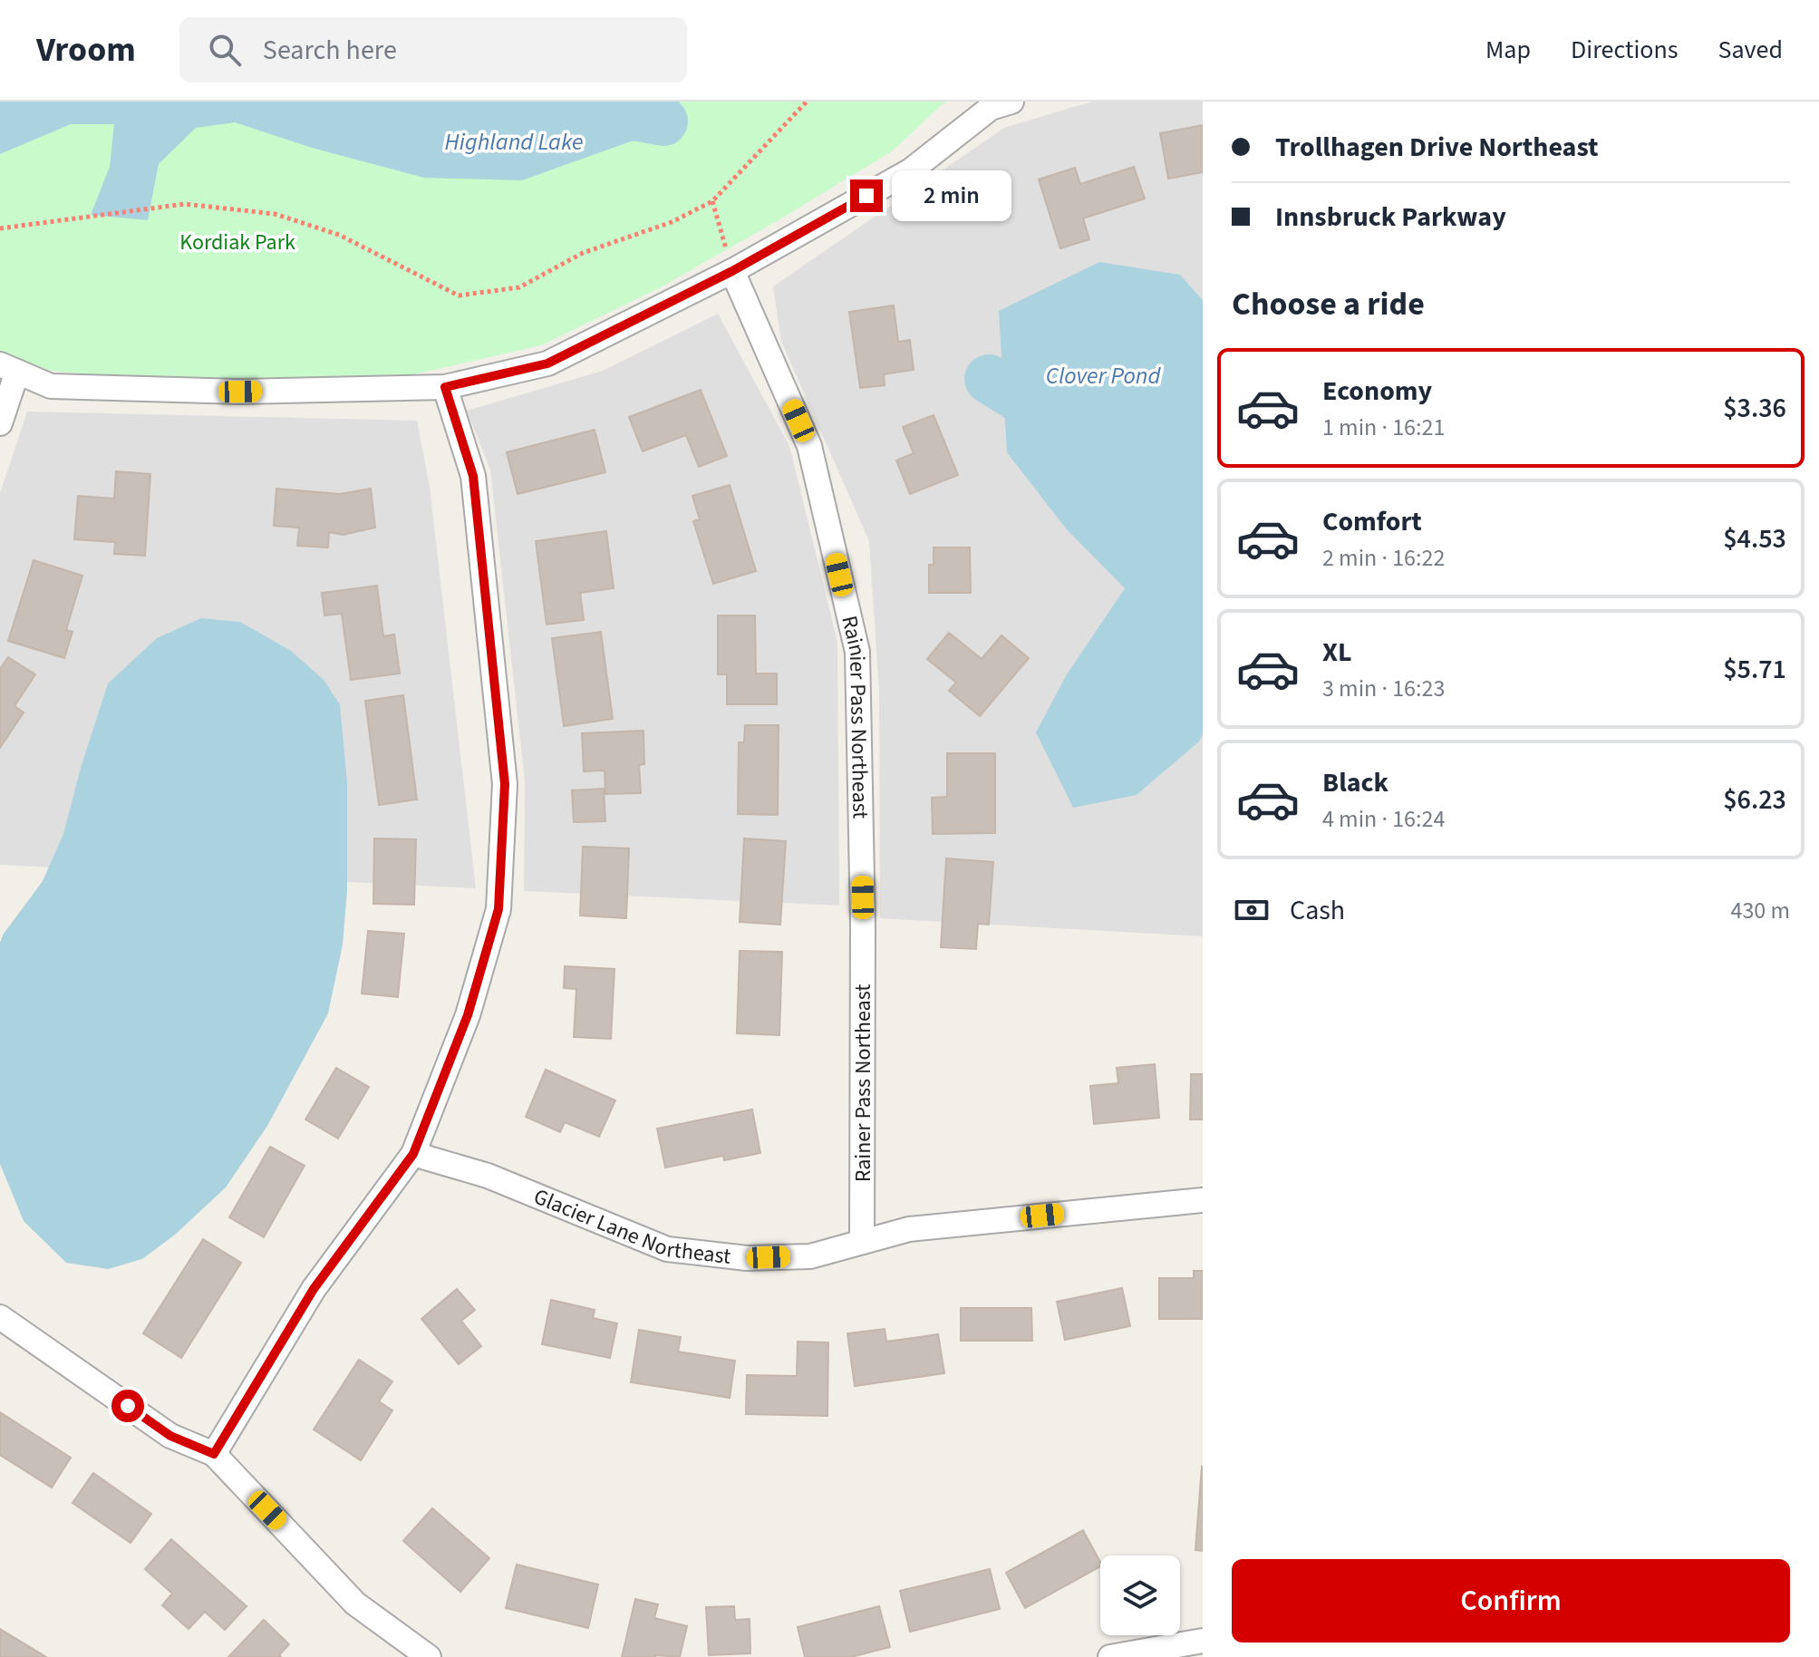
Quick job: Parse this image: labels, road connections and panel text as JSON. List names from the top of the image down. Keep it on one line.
{"streets":{"street":["Rainier Pass Northeast","Rainer Pass Northeast","Glacier Lane Northeast"]},"crossings":[["Rainier Pass Northeast","Rainer Pass Northeast"],["Rainer Pass Northeast","Glacier Lane Northeast"]],"water":["Highland Lake","Clover Pond"],"parks":["Kordiak Park"],"page":{"header":"Vroom","search":"Search here","nav":["Map","Directions","Saved"],"banner":["Trollhagen Drive Northeast","Innsbruck Parkway"],"bubble":"2 min","heading":"Choose a ride","list":[{"name":"Economy","note":"1 min · 16:21","value":"$3.36"},{"name":"Comfort","note":"2 min · 16:22","value":"$4.53"},{"name":"XL","note":"3 min · 16:23","value":"$5.71"},{"name":"Black","note":"4 min · 16:24","value":"$6.23"}],"pay":["Cash","430 m"],"buttons":"Confirm"}}
